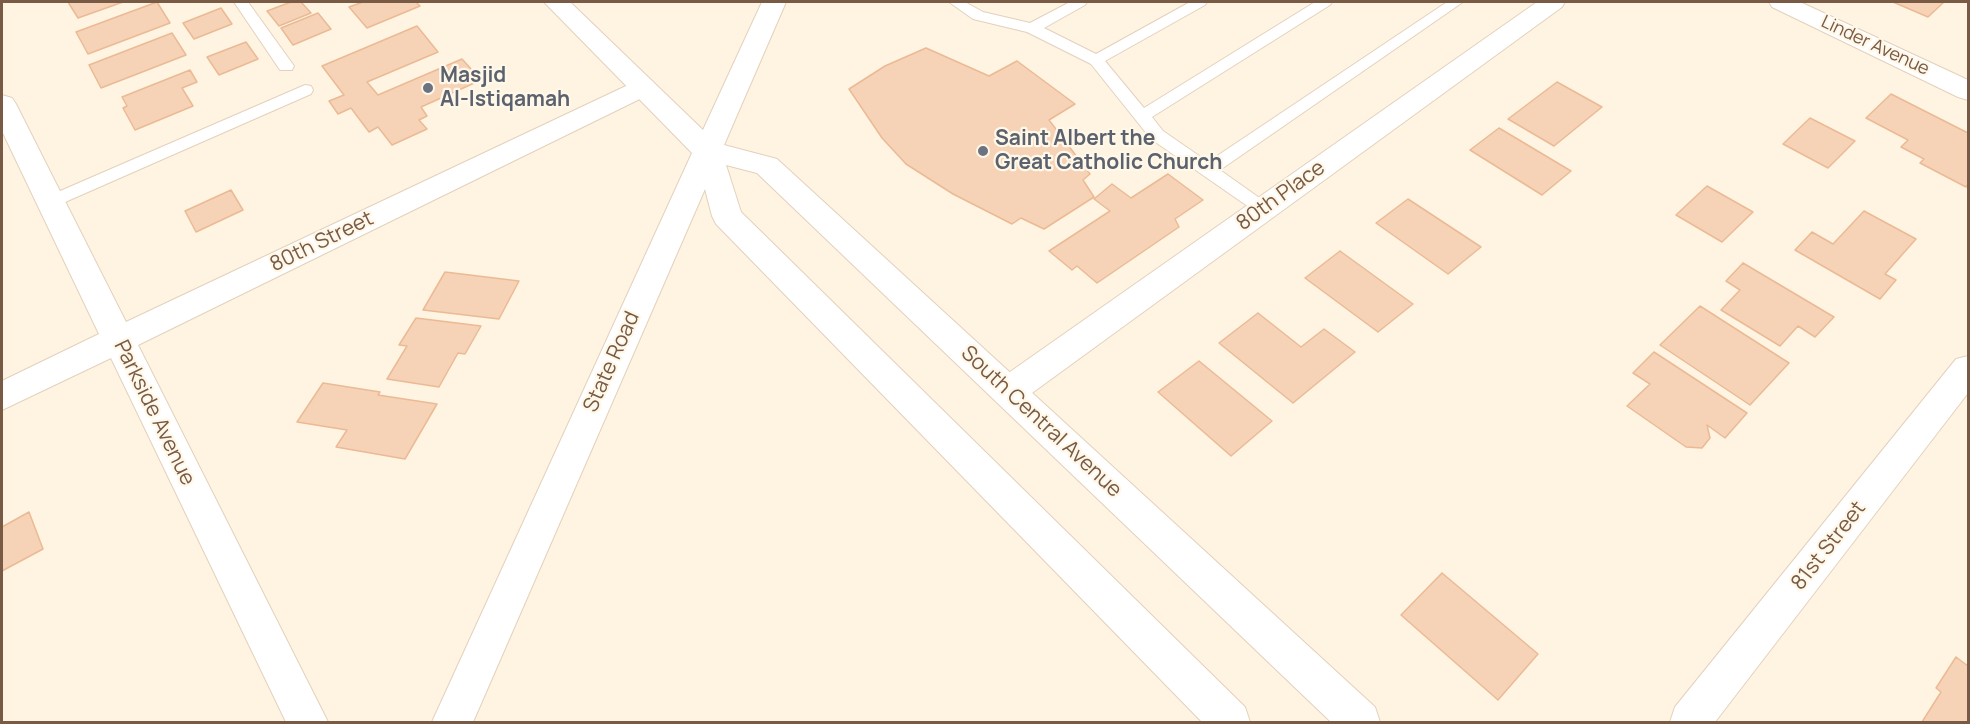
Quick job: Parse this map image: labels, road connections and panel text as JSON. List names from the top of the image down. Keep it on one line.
{"streets":{"street":["Linder Avenue","80th Place","80th Street","State Road","Parkside Avenue","South Central Avenue","81st Street"]},"crossings":[["80th Place","South Central Avenue"],["80th Street","Parkside Avenue"],["State Road","South Central Avenue"]],"places":["Masjid Al-Istiqamah","Saint Albert the Great Catholic Church"]}
